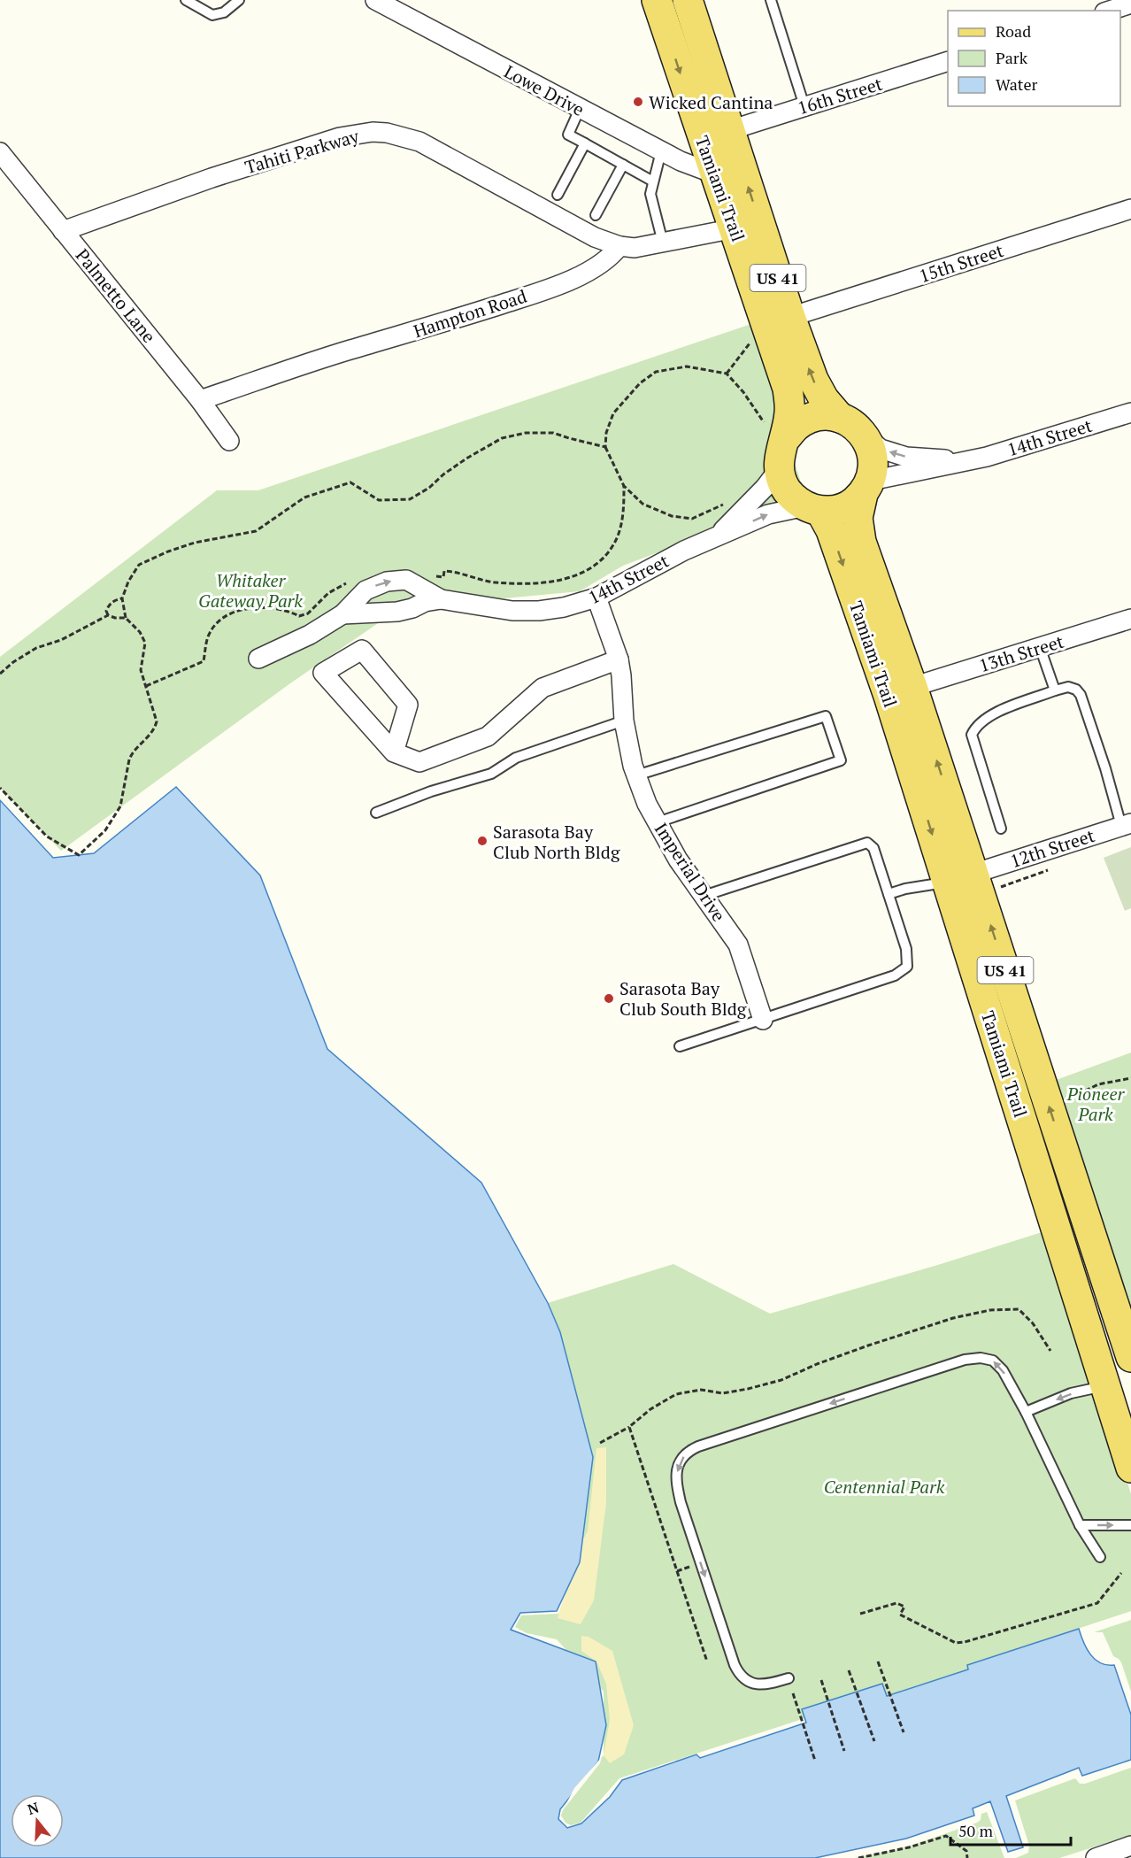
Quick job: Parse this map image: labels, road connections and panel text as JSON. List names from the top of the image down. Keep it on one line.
{"streets":{"main road":["Tamiami Trail","US 41"],"street":["Lowe Drive","16th Street","Tahiti Parkway","15th Street","Palmetto Lane","Hampton Road","14th Street","13th Street","12th Street","Imperial Drive"]},"crossings":[["Lowe Drive","Tamiami Trail"],["16th Street","Tamiami Trail"],["Tahiti Parkway","Palmetto Lane"],["Tahiti Parkway","Hampton Road"],["Tamiami Trail","15th Street"],["Tamiami Trail","14th Street"],["Tamiami Trail","13th Street"],["Tamiami Trail","12th Street"],["Palmetto Lane","Hampton Road"],["14th Street","Imperial Drive"]],"parks":["Whitaker Gateway Park","Pioneer Park","Centennial Park"],"places":["Wicked Cantina","Sarasota Bay Club North Bldg","Sarasota Bay Club South Bldg"],"legend":["Road","Park","Water"],"scale_bar":"50 m","north":"top"}
